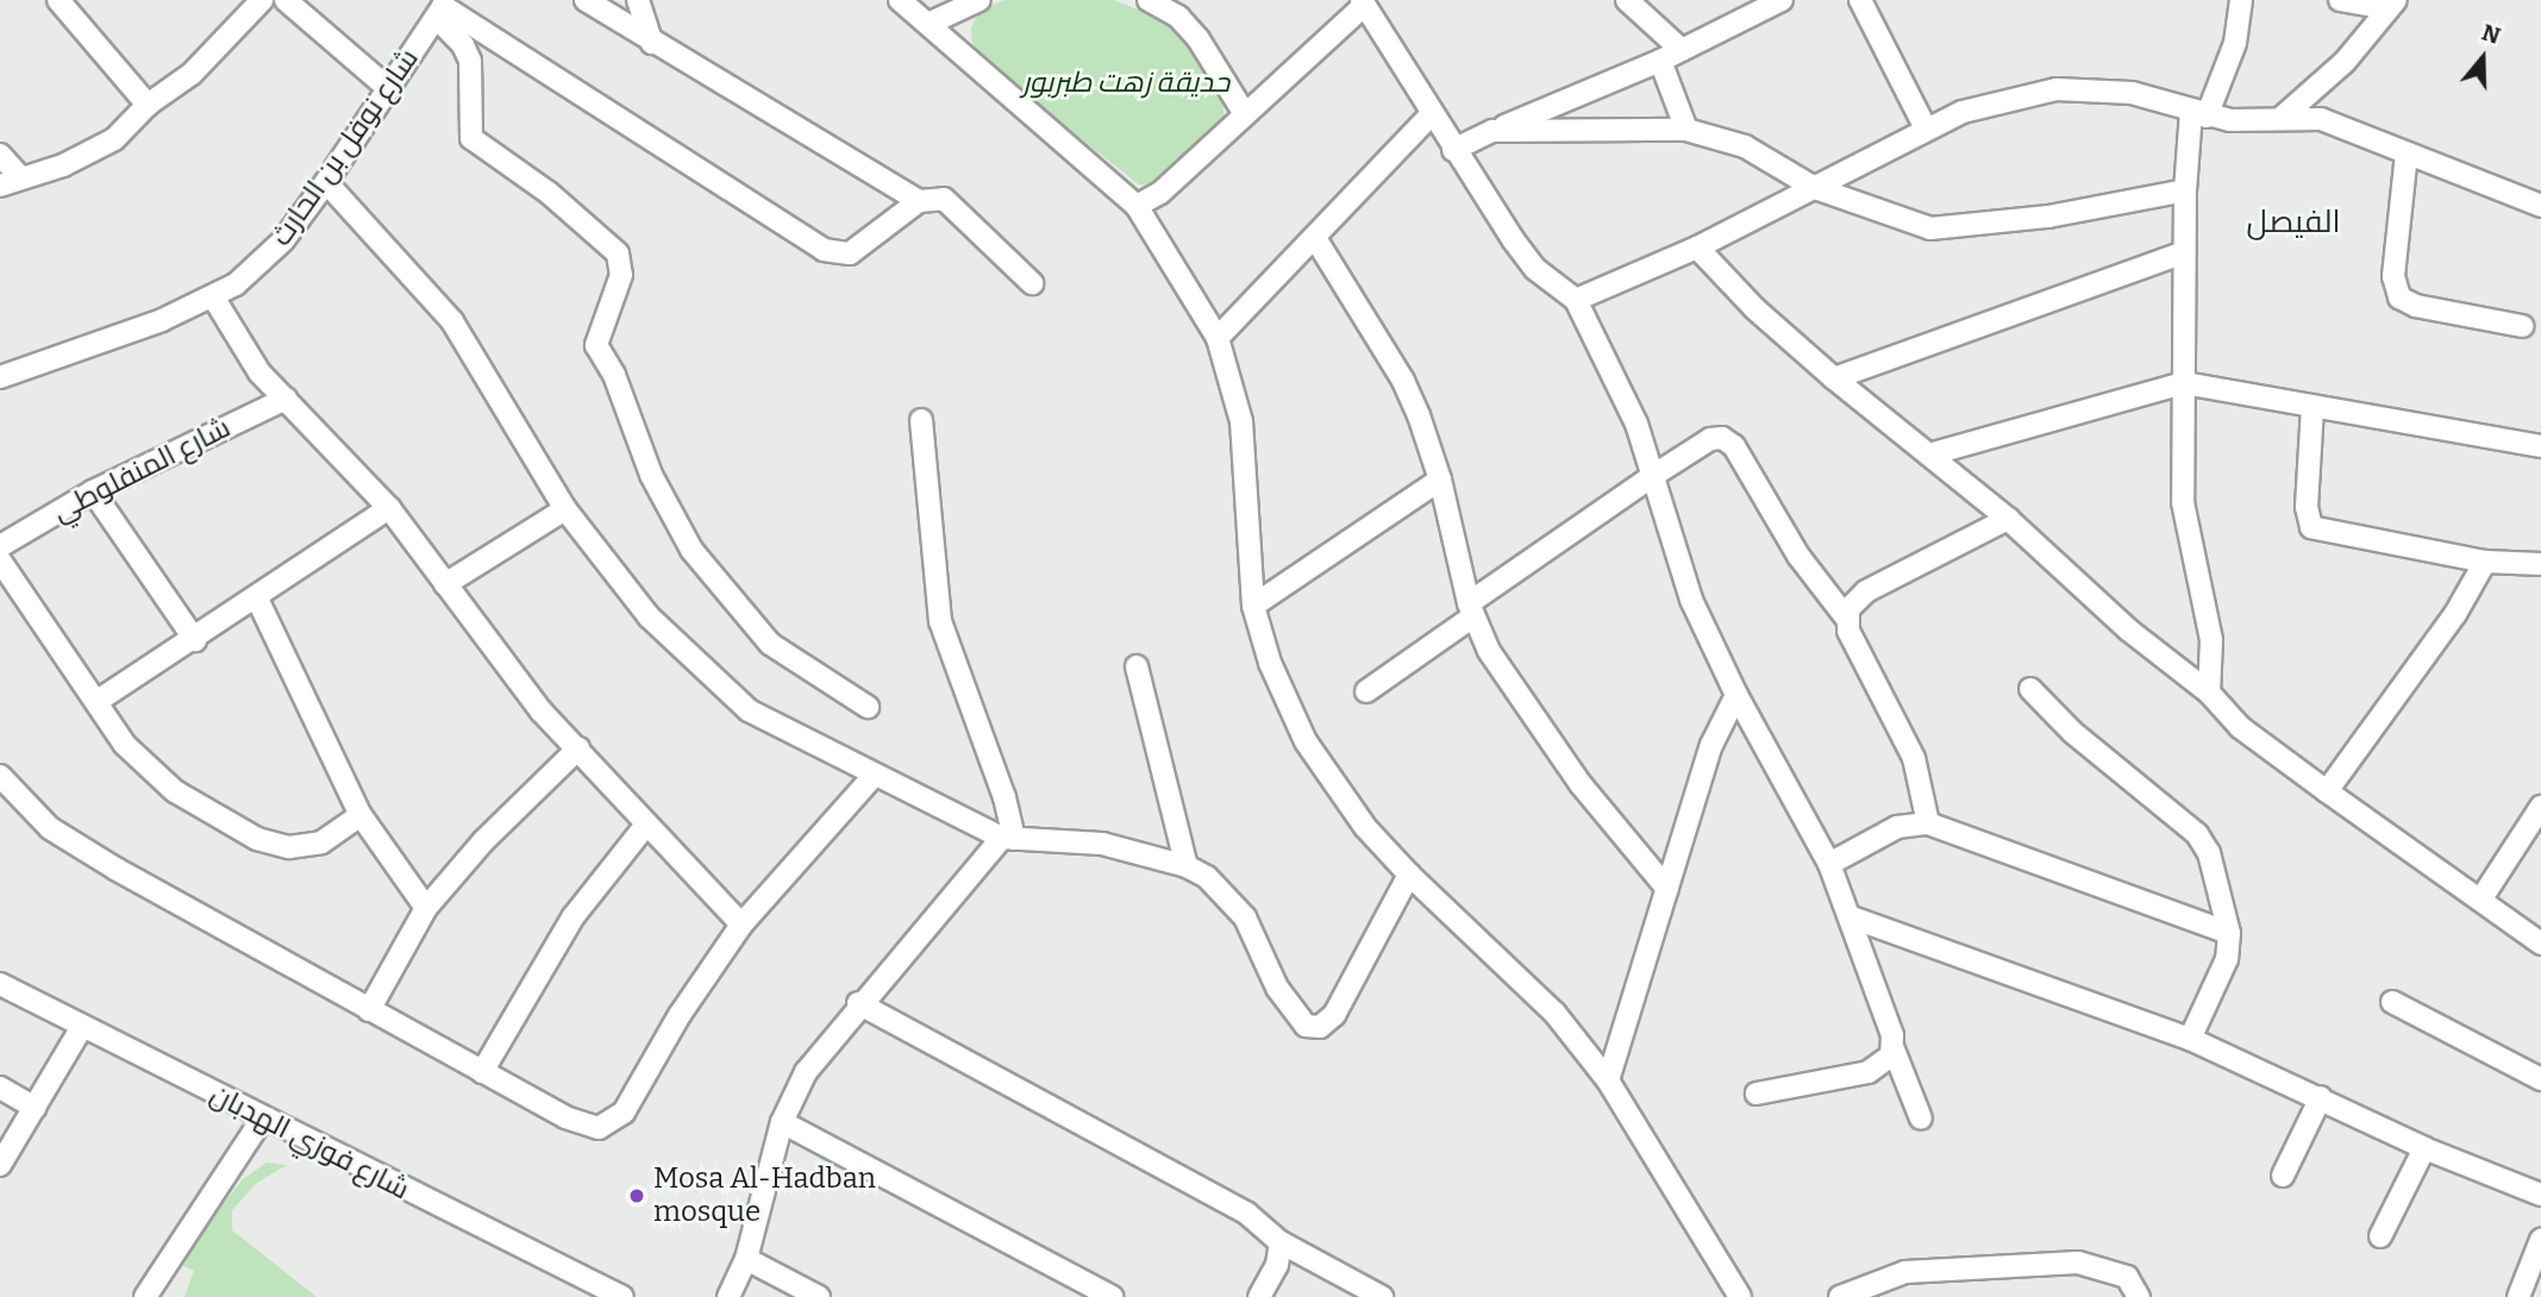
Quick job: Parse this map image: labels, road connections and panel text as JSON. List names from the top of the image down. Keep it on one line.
{"streets":{"street":["شارع نوفل بن الحارث","شارع المنفلوطي","شارع فوزي الهدبان"]},"districts":["الفيصل"],"parks":["حديقة زهت طبربور"],"places":["Mosa Al-Hadban mosque"],"north":"top"}
